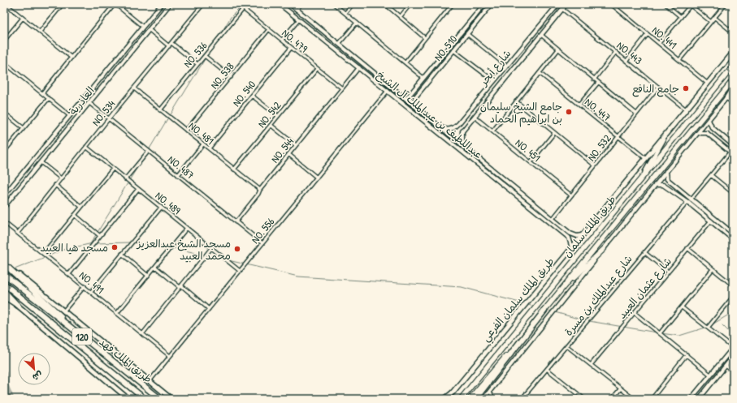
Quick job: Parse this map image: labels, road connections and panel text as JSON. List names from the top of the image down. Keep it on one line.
{"streets":{"highway":["طريق الملك سلمان","120","طريق الملك فهد"],"main road":["طريق الملك سلمان الفرعي"],"street":["NO. 441","NO. 479","NO. 510","NO. 443","NO. 536","شارع أبحر","NO. 538","NO. 540","العاذرية","NO. 447","NO. 534","NO. 542","عبداللطيف بن عبدالملك آل الشيخ","NO. 481","NO. 532","NO. 544","NO. 451","NO. 487","NO. 489","NO. 556","NO. 491","شارع عثمان العبيد","شارع عبدالملك بن مسرة"]},"crossings":[["NO. 441","طريق الملك سلمان الفرعي"],["NO. 479","NO. 536"],["NO. 479","NO. 538"],["NO. 479","NO. 540"],["NO. 479","NO. 542"],["NO. 479","NO. 544"],["NO. 510","عبداللطيف بن عبدالملك آل الشيخ"],["NO. 443","شارع أبحر"],["NO. 443","NO. 532"],["NO. 443","طريق الملك سلمان الفرعي"],["NO. 536","NO. 481"],["شارع أبحر","عبداللطيف بن عبدالملك آل الشيخ"],["شارع أبحر","NO. 451"],["NO. 538","NO. 481"],["NO. 540","NO. 481"],["العاذرية","NO. 487"],["NO. 447","NO. 532"],["NO. 447","طريق الملك سلمان الفرعي"],["NO. 534","NO. 481"],["NO. 534","NO. 487"],["NO. 534","NO. 489"],["NO. 534","NO. 491"],["NO. 542","NO. 481"],["عبداللطيف بن عبدالملك آل الشيخ","NO. 532"],["عبداللطيف بن عبدالملك آل الشيخ","NO. 544"],["عبداللطيف بن عبدالملك آل الشيخ","NO. 556"],["NO. 481","NO. 544"],["NO. 532","NO. 451"],["NO. 544","NO. 487"],["NO. 487","NO. 556"],["NO. 489","NO. 556"],["NO. 556","NO. 491"]],"places":["جامع النافع","جامع الشيخ سليمان بن ابراهيم الحماد","مسجد هيا العبيد","مسجد الشيخ عبدالعزيز محمد العبيد"],"north":"bottom right"}
